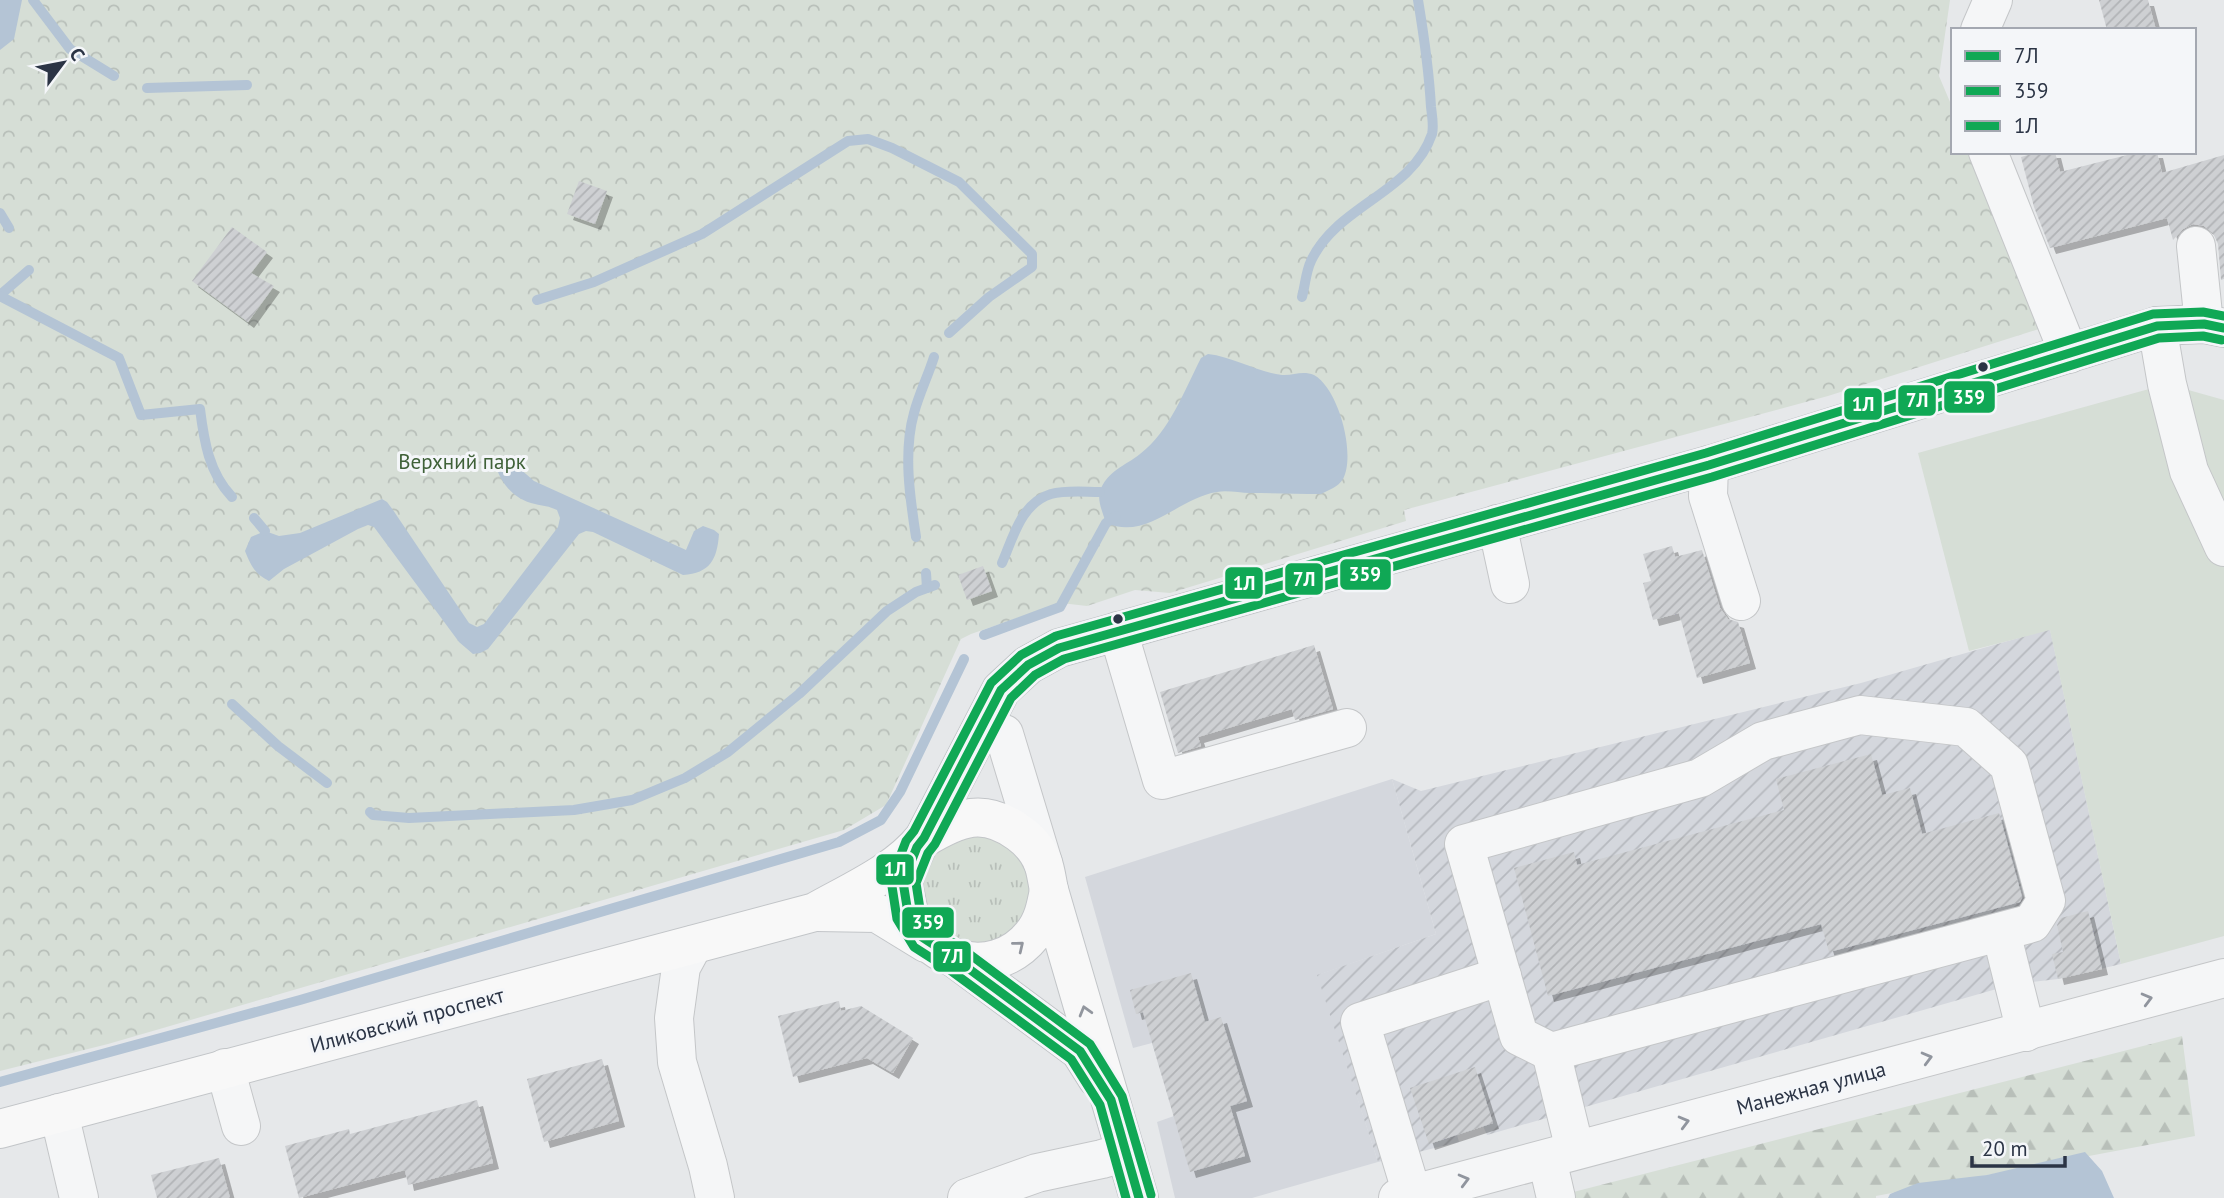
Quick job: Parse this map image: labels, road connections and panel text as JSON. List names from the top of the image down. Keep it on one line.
{"streets":{"main road":["Иликовский проспект"],"street":["Манежная улица"]},"parks":["Верхний парк"],"lines":["transit line 1Л","transit line 7Л","transit line 359"],"legend":["7Л","359","1Л"],"scale_bar":"20 m","north":"top right"}
